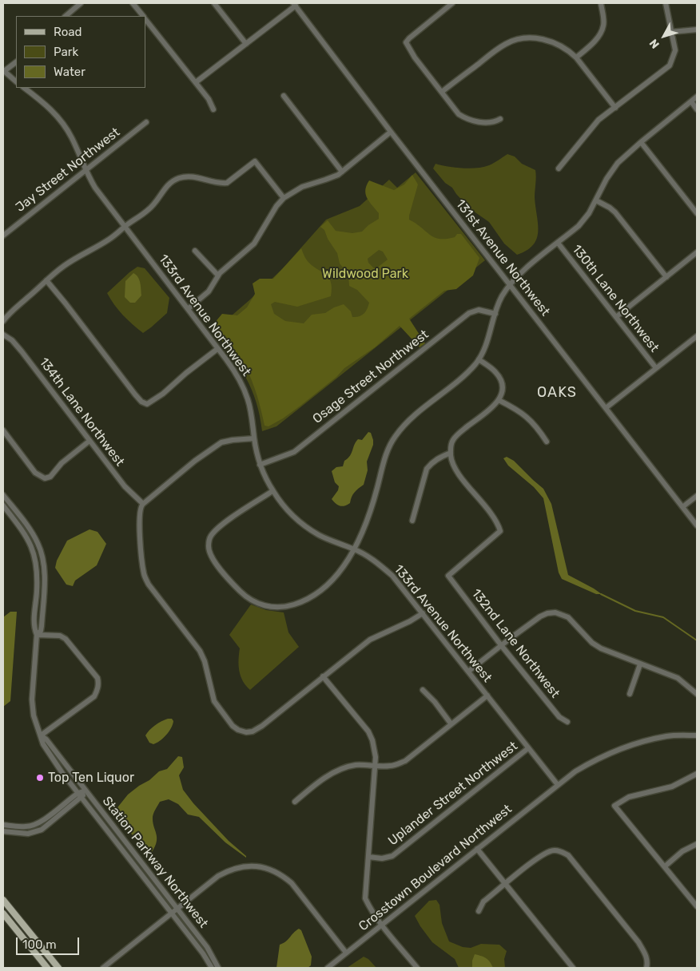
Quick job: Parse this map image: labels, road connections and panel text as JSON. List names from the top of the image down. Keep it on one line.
{"streets":{"street":["Jay Street Northwest","131st Avenue Northwest","130th Lane Northwest","133rd Avenue Northwest","Osage Street Northwest","134th Lane Northwest","132nd Lane Northwest","Uplander Street Northwest","Station Parkway Northwest","Crosstown Boulevard Northwest"]},"crossings":[["Jay Street Northwest","133rd Avenue Northwest"],["133rd Avenue Northwest","Osage Street Northwest"],["133rd Avenue Northwest","Uplander Street Northwest"],["133rd Avenue Northwest","Crosstown Boulevard Northwest"]],"districts":["OAKS"],"parks":["Wildwood Park"],"places":["Top Ten Liquor"],"legend":["Road","Park","Water"],"scale_bar":"100 m","north":"bottom left"}
